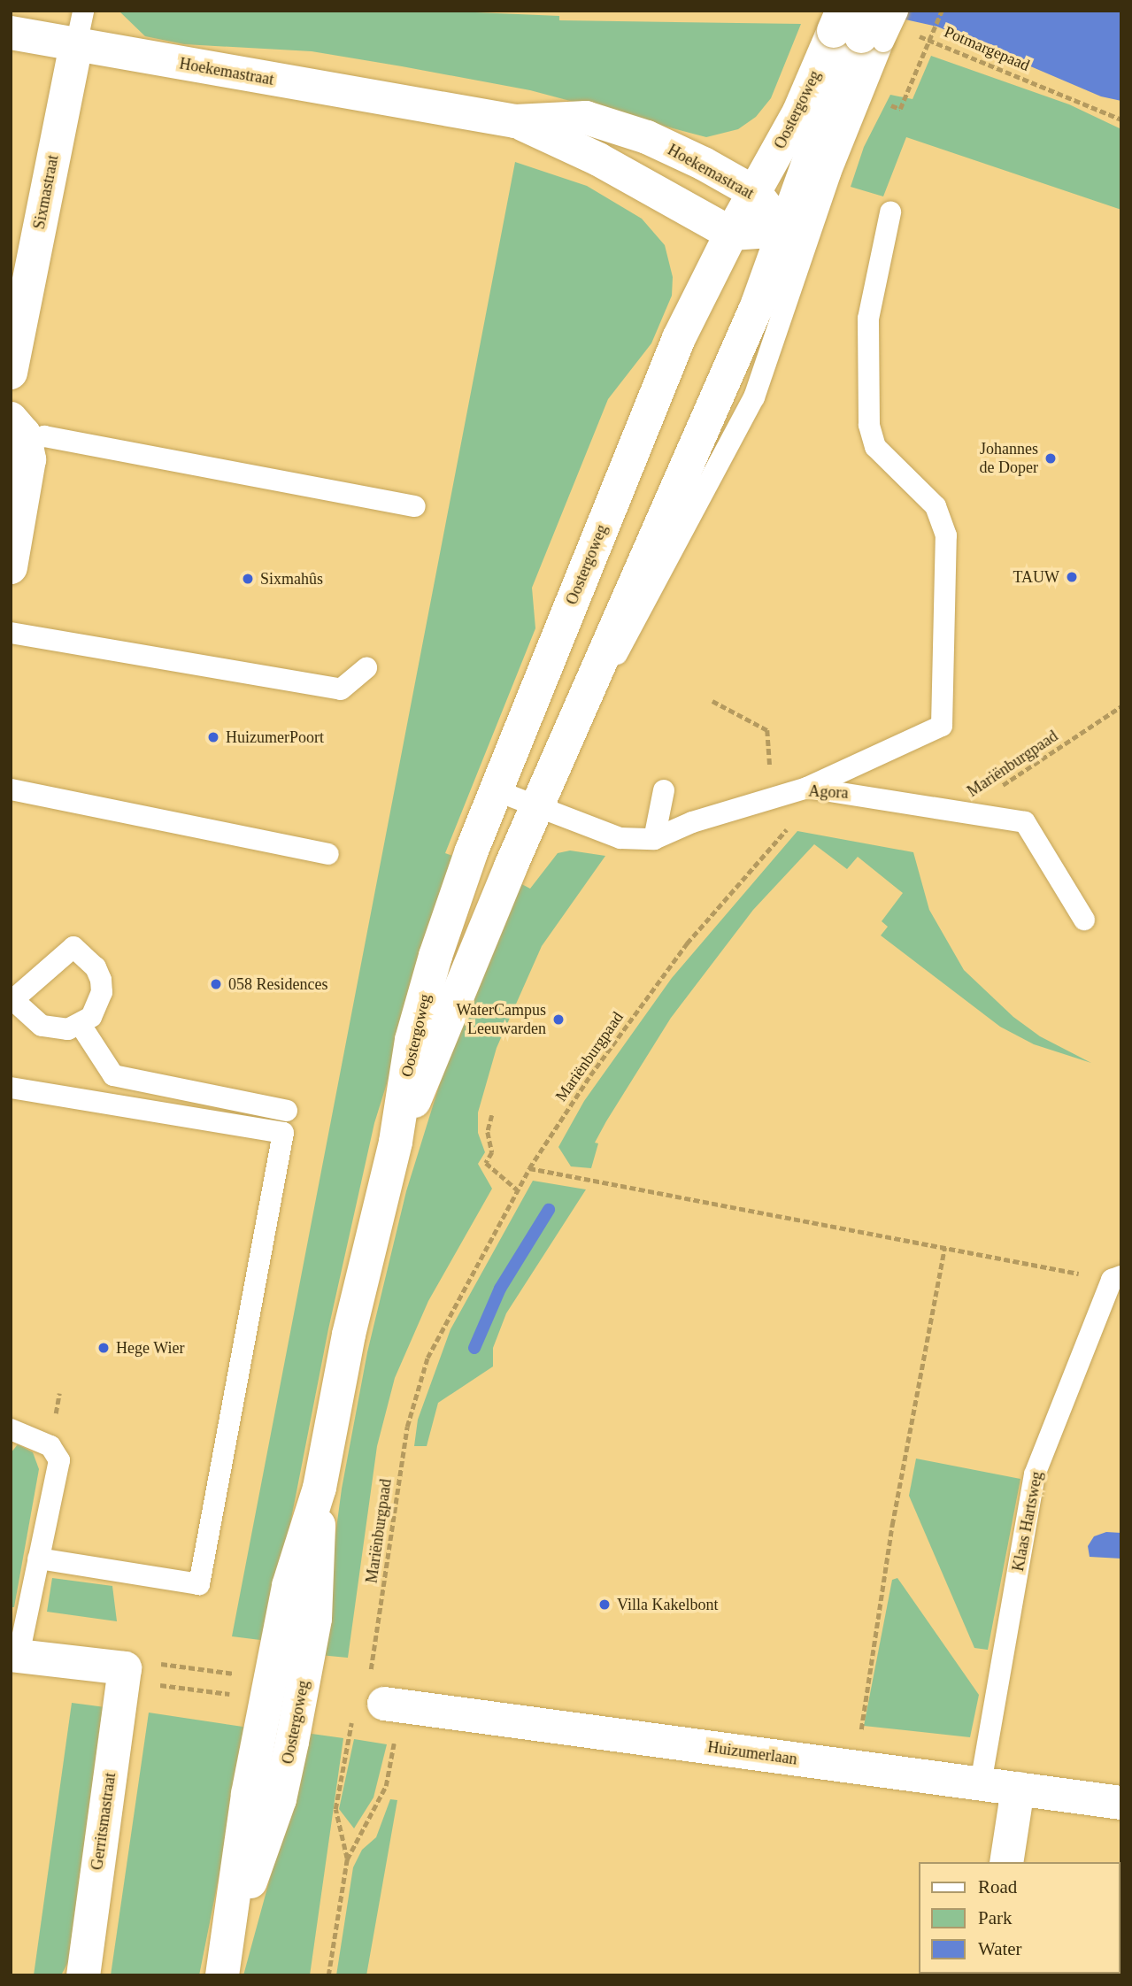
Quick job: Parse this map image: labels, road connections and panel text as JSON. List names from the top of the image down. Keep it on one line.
{"streets":{"main road":["Hoekemastraat","Oostergoweg","Sixmastraat","Huizumerlaan","Gerritsmastraat"],"lane":["Agora","Klaas Hartsweg"],"path":["Potmargepaad","Mariënburgpaad"]},"crossings":[["Hoekemastraat","Oostergoweg"],["Hoekemastraat","Sixmastraat"],["Oostergoweg","Agora"],["Mariënburgpaad","Agora"],["Mariënburgpaad","Huizumerlaan"],["Klaas Hartsweg","Huizumerlaan"]],"places":["Johannes de Doper","TAUW","Sixmahûs","HuizumerPoort","058 Residences","WaterCampus Leeuwarden","Hege Wier","Villa Kakelbont"],"legend":["Road","Park","Water"]}
